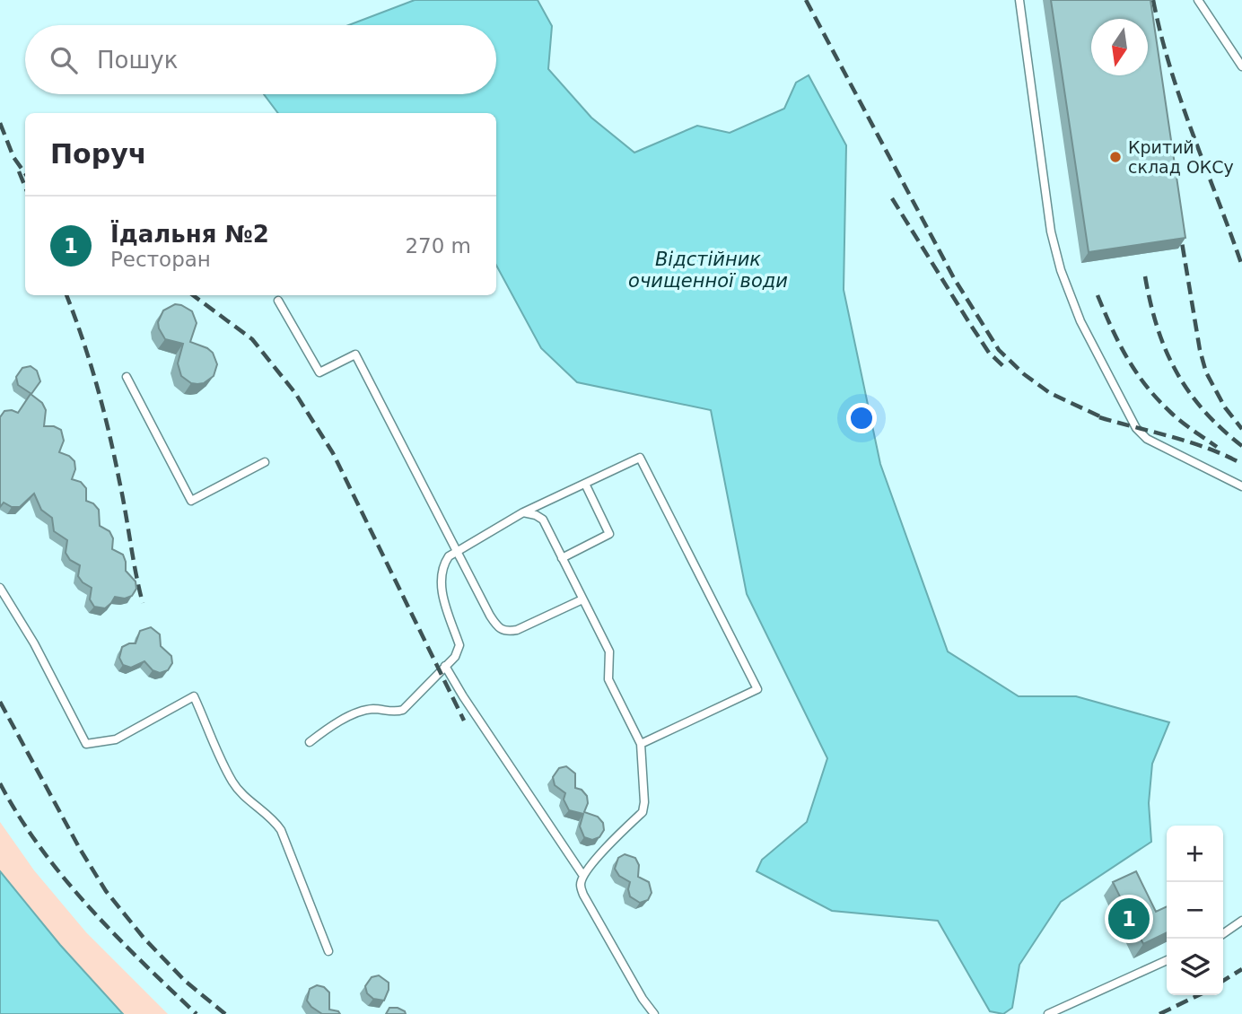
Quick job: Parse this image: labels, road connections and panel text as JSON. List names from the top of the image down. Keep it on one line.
{"water":["Відстійник очищенної води"],"places":["Критий склад ОКСу"],"north":"bottom","page":{"search":"Пошук","heading":"Поруч","list":[{"mark":"1","name":"Їдальня №2","note":"Ресторан","value":"270 m"}],"map_buttons":["+","−"],"pins":"1"}}
